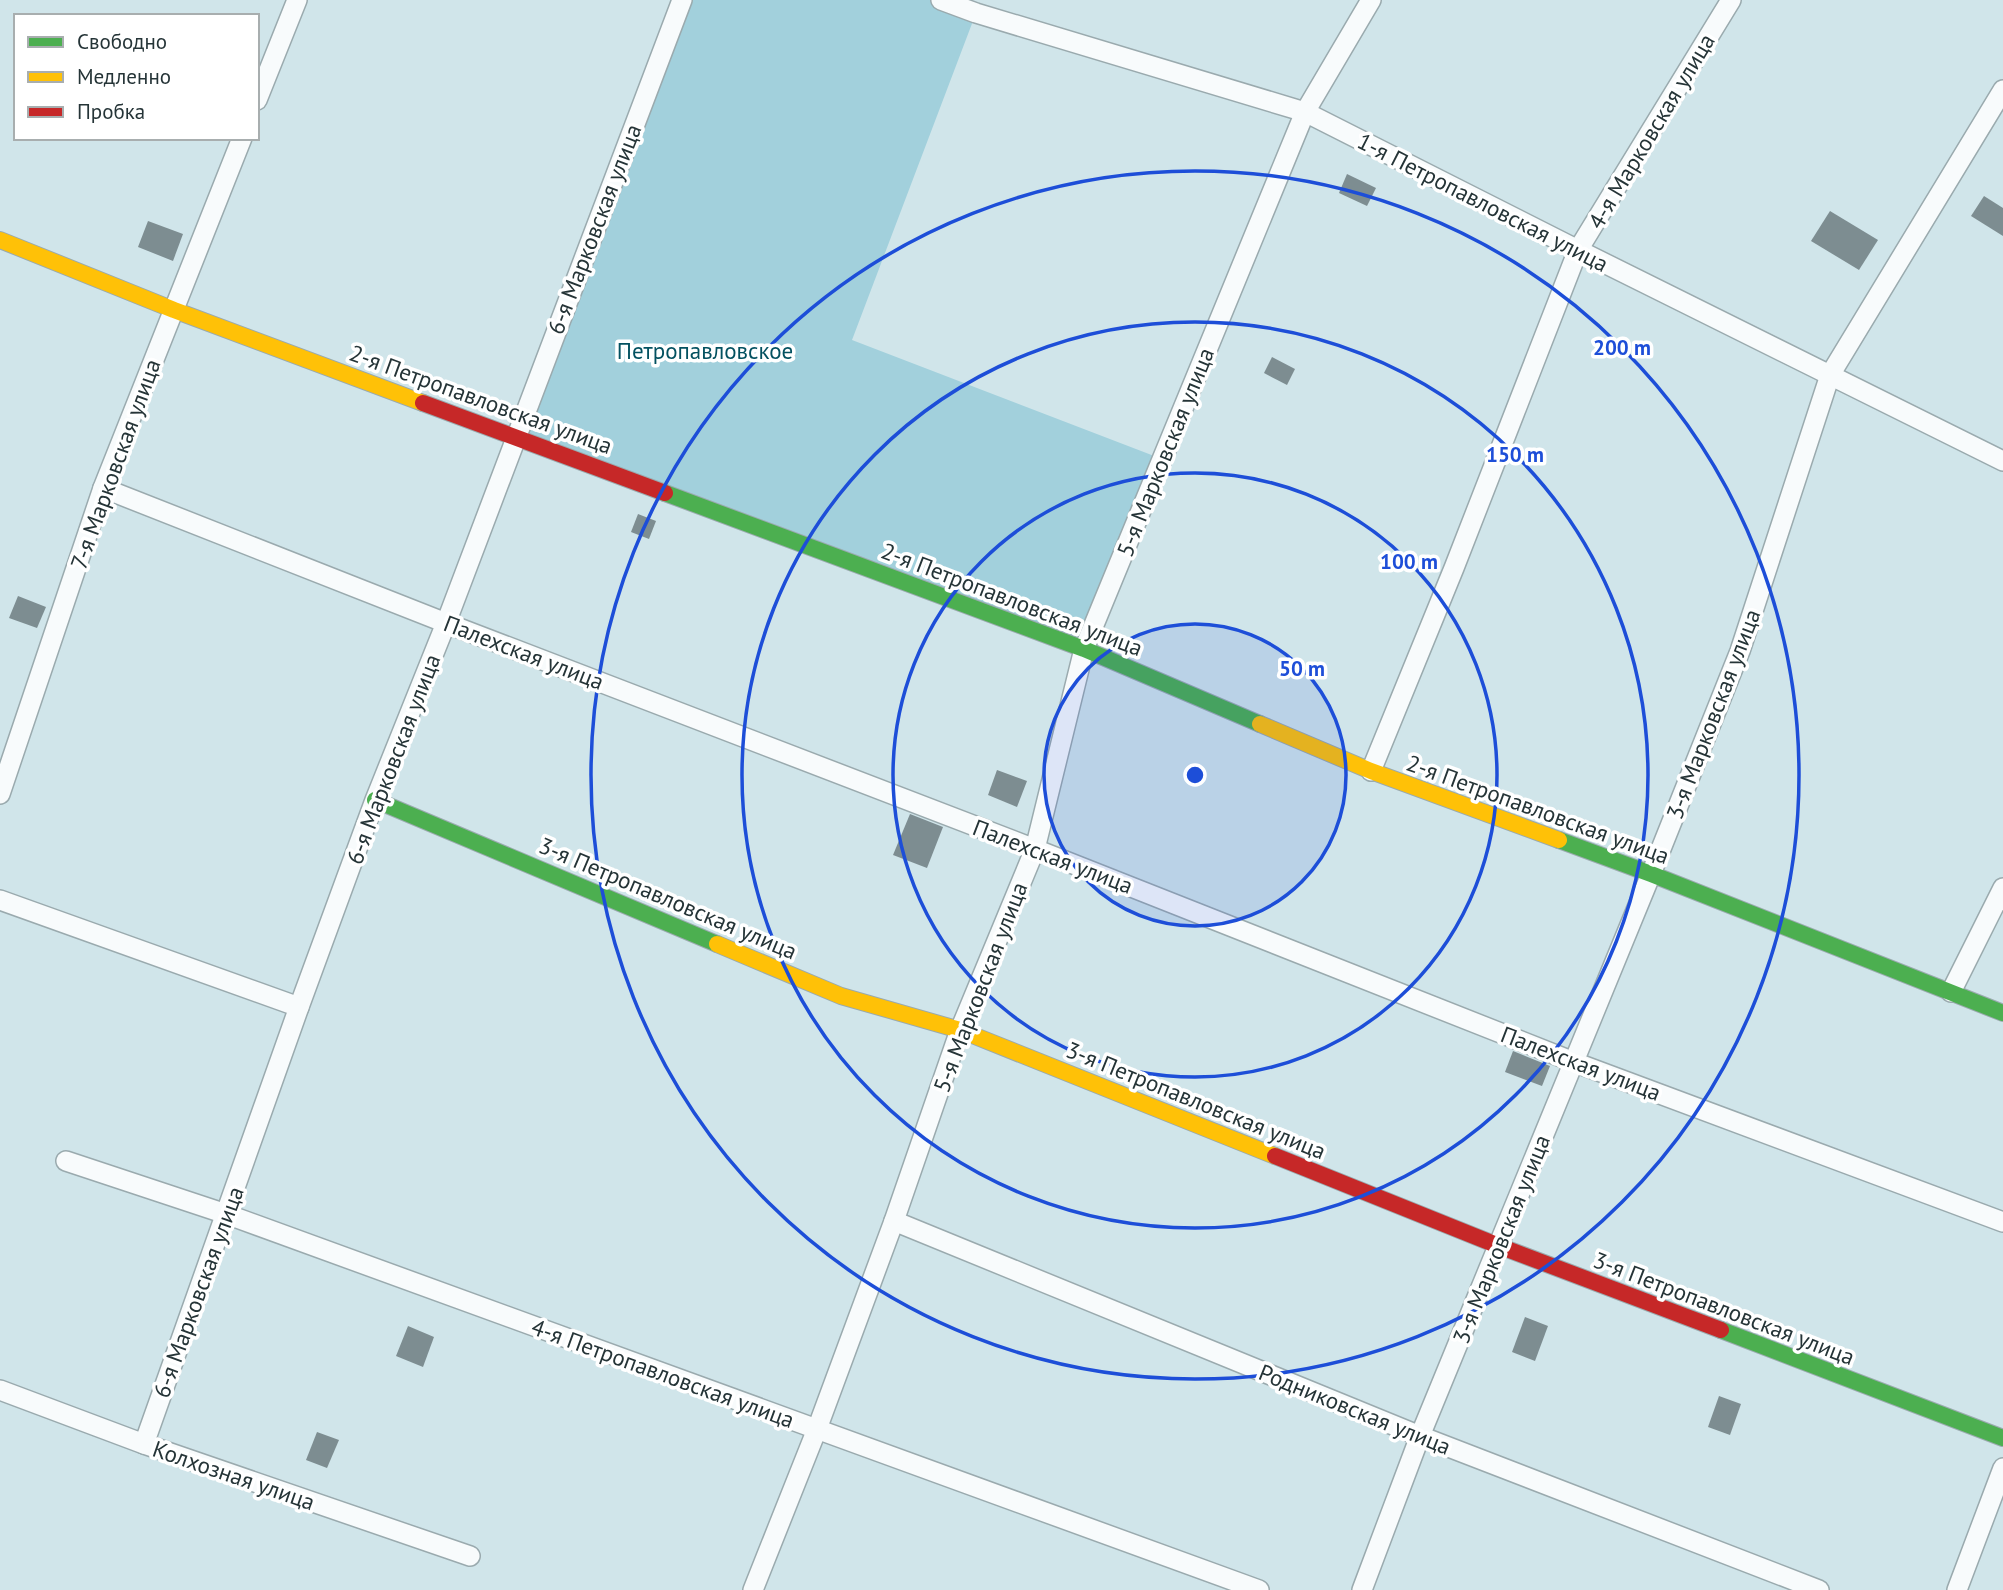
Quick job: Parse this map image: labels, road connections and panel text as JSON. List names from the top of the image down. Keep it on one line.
{"streets":{"street":["4-я Марковская улица","1-я Петропавловская улица","6-я Марковская улица","2-я Петропавловская улица","5-я Марковская улица","7-я Марковская улица","Палехская улица","3-я Марковская улица","3-я Петропавловская улица","4-я Петропавловская улица","Родниковская улица","Колхозная улица"]},"crossings":[["4-я Марковская улица","1-я Петропавловская улица"],["4-я Марковская улица","2-я Петропавловская улица"],["1-я Петропавловская улица","5-я Марковская улица"],["1-я Петропавловская улица","3-я Марковская улица"],["6-я Марковская улица","2-я Петропавловская улица"],["6-я Марковская улица","Палехская улица"],["6-я Марковская улица","3-я Петропавловская улица"],["6-я Марковская улица","4-я Петропавловская улица"],["6-я Марковская улица","Колхозная улица"],["2-я Петропавловская улица","5-я Марковская улица"],["2-я Петропавловская улица","7-я Марковская улица"],["2-я Петропавловская улица","3-я Марковская улица"],["5-я Марковская улица","Палехская улица"],["5-я Марковская улица","3-я Петропавловская улица"],["5-я Марковская улица","4-я Петропавловская улица"],["5-я Марковская улица","Родниковская улица"],["7-я Марковская улица","Палехская улица"],["Палехская улица","3-я Марковская улица"],["3-я Марковская улица","3-я Петропавловская улица"],["3-я Марковская улица","Родниковская улица"]],"parks":["Петропавловское"],"legend":["Свободно","Медленно","Пробка"],"rings":["200 m","150 m","100 m","50 m"]}
